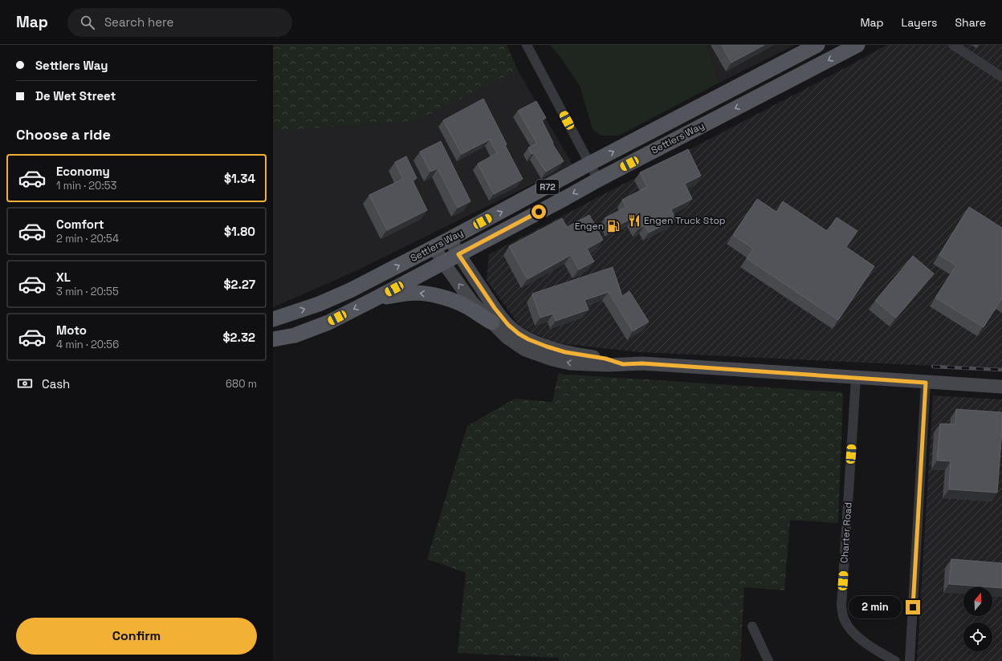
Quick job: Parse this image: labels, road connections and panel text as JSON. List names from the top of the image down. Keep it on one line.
{"streets":{"main road":["Settlers Way","R72"],"street":["Charter Road"]},"places":{"restaurant":["Engen Truck Stop"],"fuel station":["Engen"]},"north":"top","page":{"header":"Map","search":"Search here","nav":["Map","Layers","Share"],"banner":["Settlers Way","De Wet Street"],"heading":"Choose a ride","list":[{"name":"Economy","note":"1 min · 20:53","value":"$1.34"},{"name":"Comfort","note":"2 min · 20:54","value":"$1.80"},{"name":"XL","note":"3 min · 20:55","value":"$2.27"},{"name":"Moto","note":"4 min · 20:56","value":"$2.32"}],"pay":["Cash","680 m"],"bubble":"2 min","buttons":"Confirm"}}
